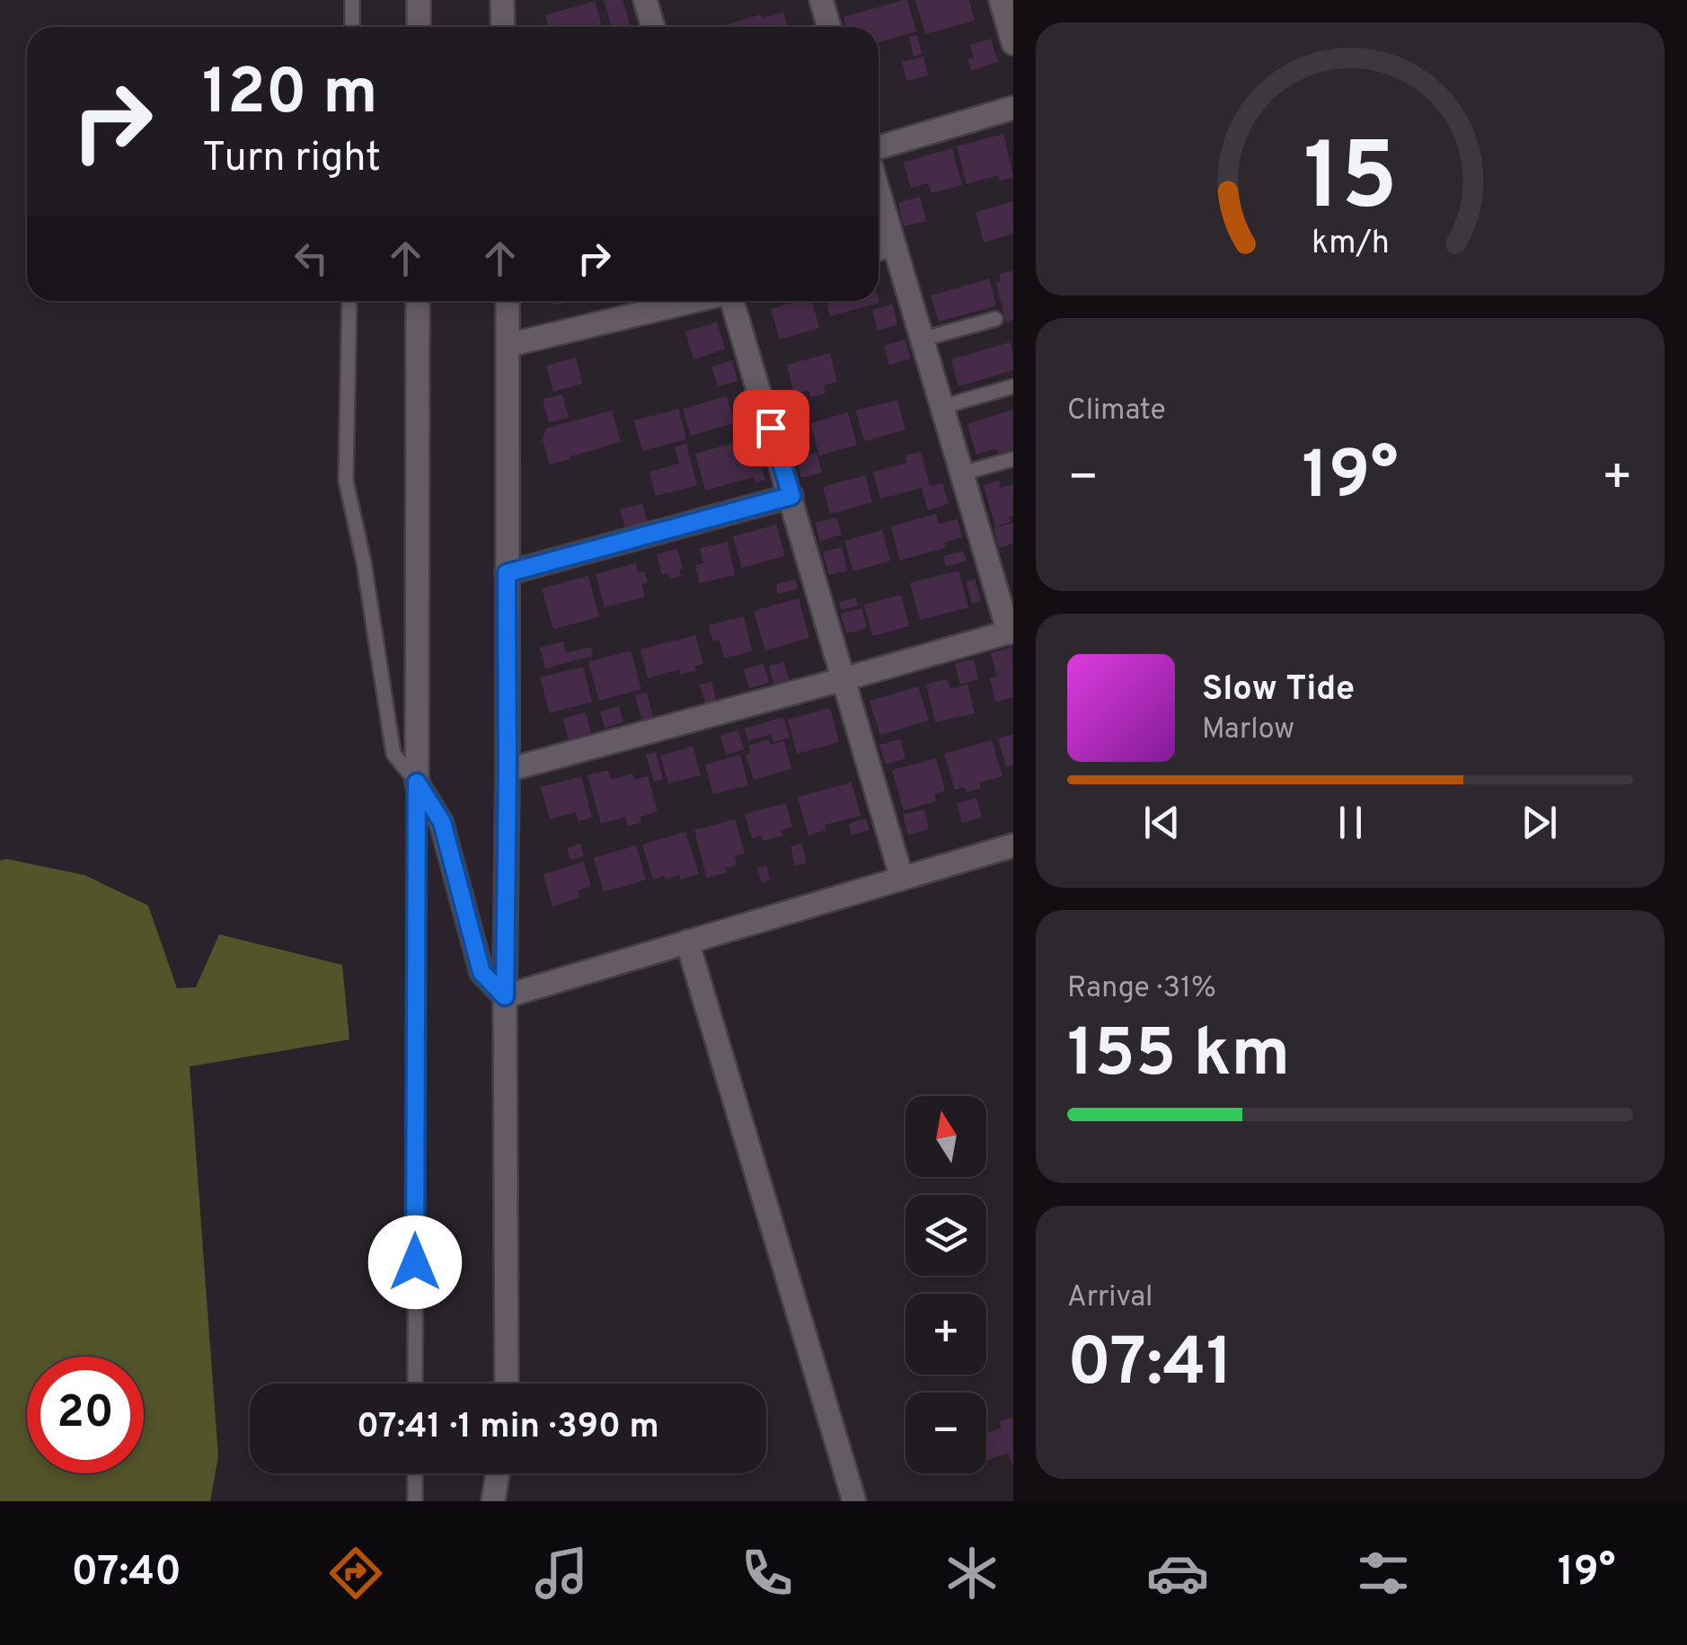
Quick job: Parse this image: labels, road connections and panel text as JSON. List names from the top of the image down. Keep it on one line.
{"north":"top","page":{"turn":["120 m","Turn right"],"tile":["Climate",["Range · 31%","155 km"],["Arrival","07:41"]],"heat":["−","19°","+"],"song":["Slow Tide","Marlow"],"map_buttons":["+","−"],"limit":"20","trip":"07:41 · 1 min · 390 m","tabs":["07:40","19°"],"gauge":["15","km/h"]}}
